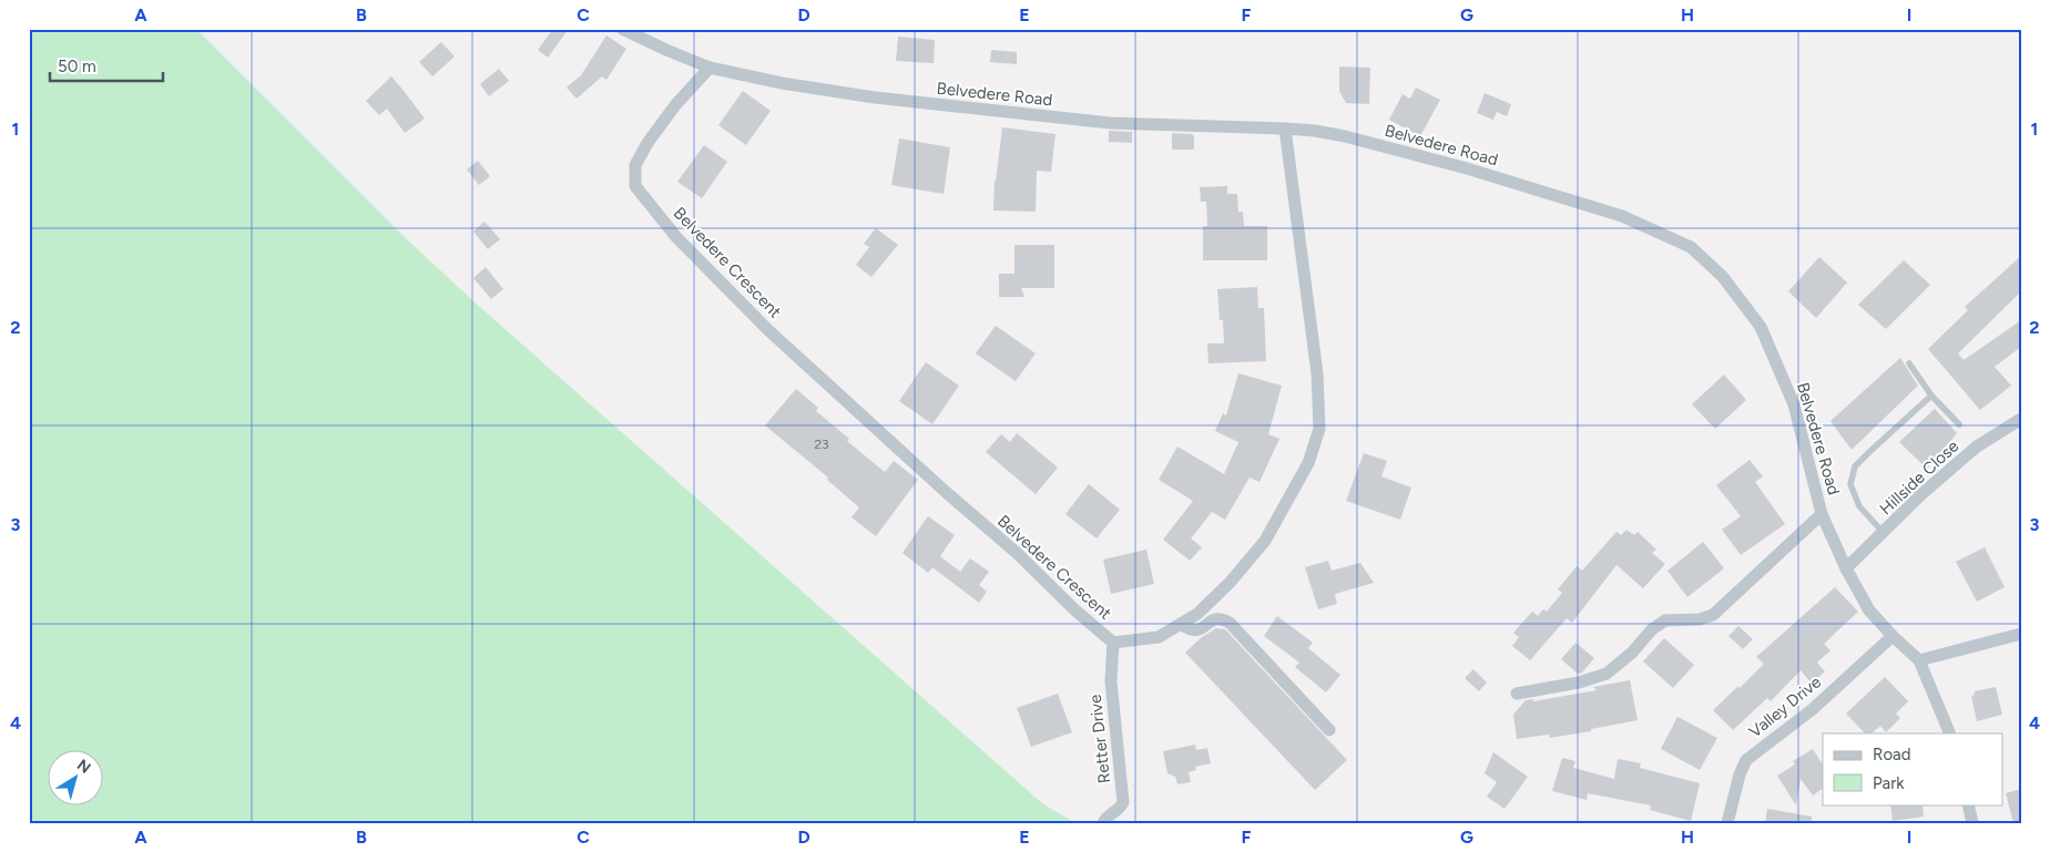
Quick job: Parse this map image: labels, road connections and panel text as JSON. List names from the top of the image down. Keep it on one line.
{"streets":{"street":["Belvedere Road","Belvedere Crescent","Hillside Close","Valley Drive","Retter Drive"]},"crossings":[["Belvedere Road","Belvedere Crescent"],["Belvedere Road","Hillside Close"],["Belvedere Road","Valley Drive"],["Belvedere Crescent","Retter Drive"]],"house_numbers":["23"],"legend":["Road","Park"],"scale_bar":"50 m","north":"top right","grid":{"columns":["A","B","C","D","E","F","G","H","I"],"rows":["1","2","3","4"]}}
